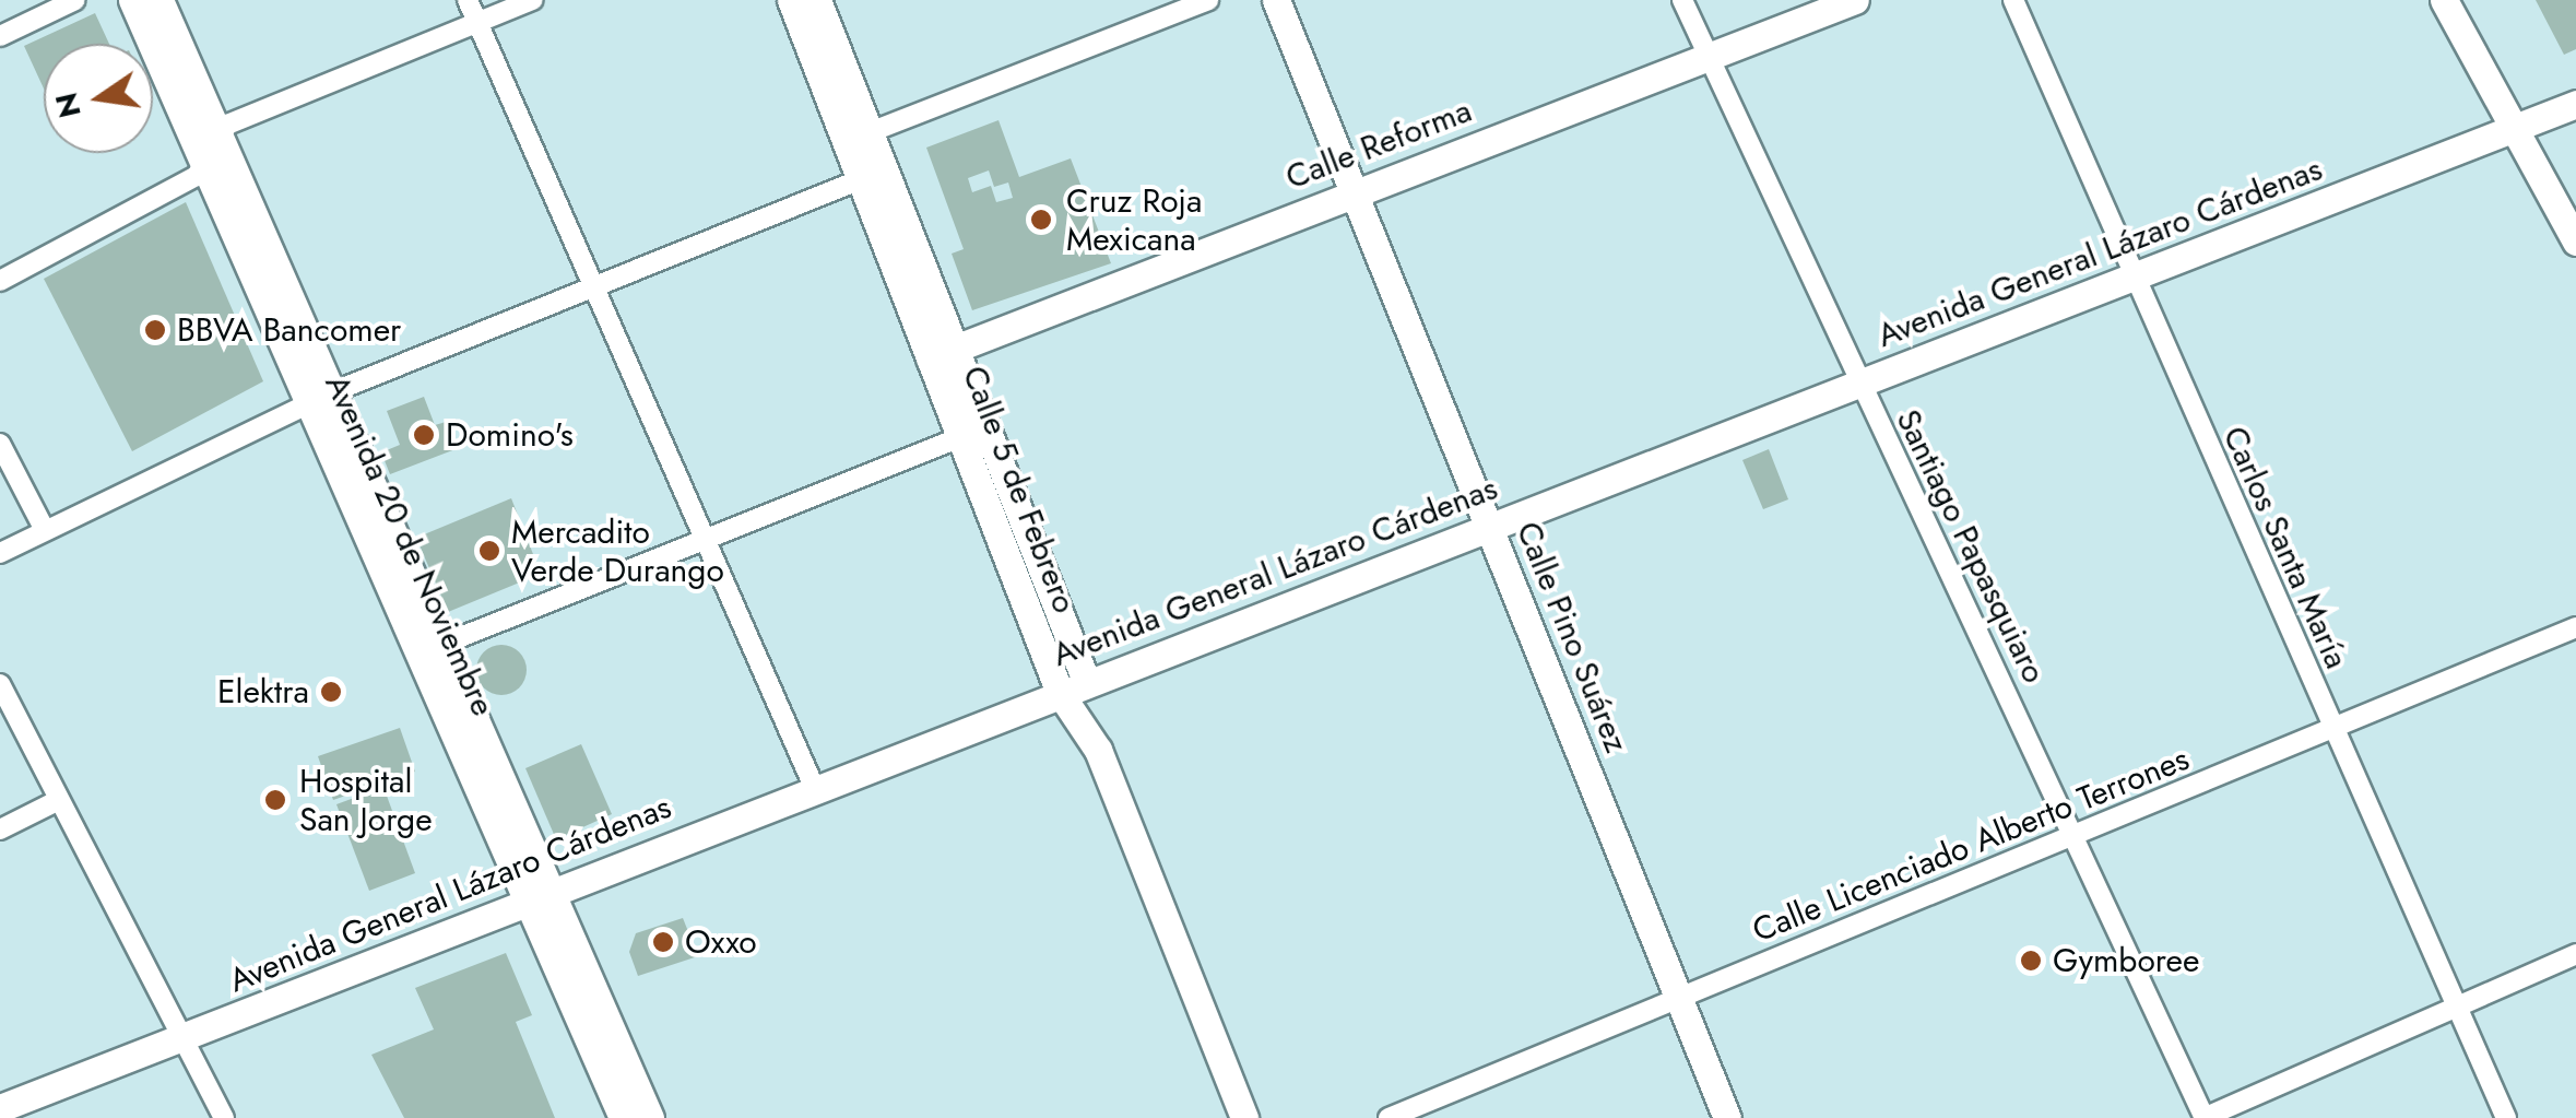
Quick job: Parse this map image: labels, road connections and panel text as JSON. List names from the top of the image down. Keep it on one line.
{"streets":{"main road":["Calle Reforma","Avenida General Lázaro Cárdenas","Calle 5 de Febrero","Avenida 20 de Noviembre","Calle Pino Suárez"],"street":["Santiago Papasquiaro","Carlos Santa María","Calle Licenciado Alberto Terrones"]},"crossings":[["Calle Reforma","Calle 5 de Febrero"],["Calle Reforma","Santiago Papasquiaro"],["Calle Reforma","Calle Pino Suárez"],["Avenida General Lázaro Cárdenas","Calle 5 de Febrero"],["Avenida General Lázaro Cárdenas","Avenida 20 de Noviembre"],["Avenida General Lázaro Cárdenas","Santiago Papasquiaro"],["Avenida General Lázaro Cárdenas","Carlos Santa María"],["Avenida General Lázaro Cárdenas","Calle Pino Suárez"],["Santiago Papasquiaro","Calle Licenciado Alberto Terrones"],["Carlos Santa María","Calle Licenciado Alberto Terrones"],["Calle Pino Suárez","Calle Licenciado Alberto Terrones"]],"places":["Cruz Roja Mexicana","BBVA Bancomer","Domino's","Mercadito Verde Durango","Elektra","Hospital San Jorge","Oxxo","Gymboree"],"north":"left"}
